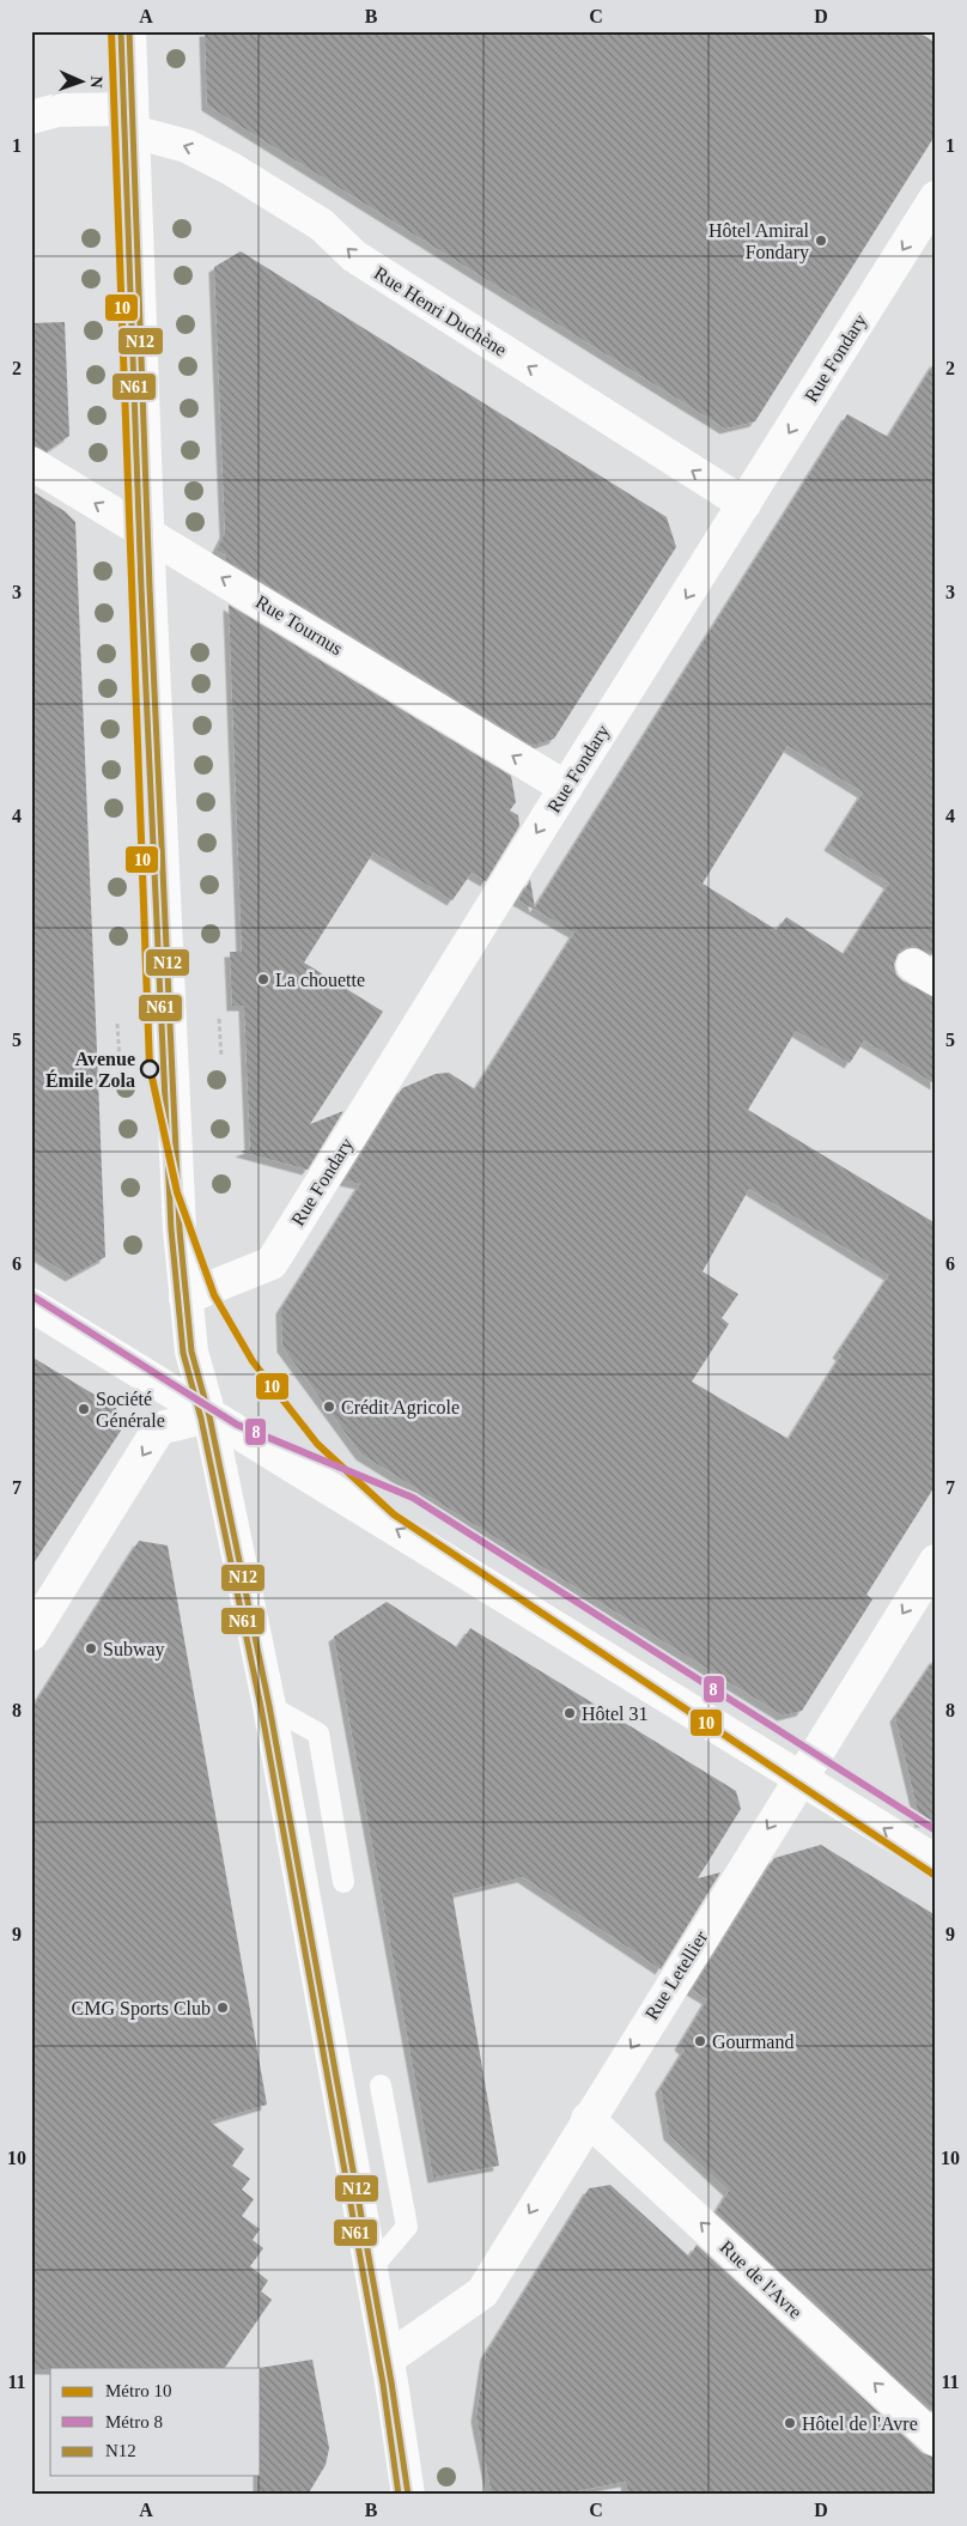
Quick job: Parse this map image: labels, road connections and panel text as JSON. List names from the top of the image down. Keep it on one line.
{"streets":{"street":["Rue Henri Duchène","Rue Fondary","Rue Tournus","Rue Letellier","Rue de l'Avre"]},"crossings":[["Rue Henri Duchène","Rue Fondary"],["Rue Fondary","Rue Tournus"],["Rue Letellier","Rue de l'Avre"]],"one_way":["Rue Henri Duchène","Rue Fondary","Rue Tournus","Rue Letellier","Rue de l'Avre"],"places":["Hôtel Amiral Fondary","La chouette","Avenue Émile Zola","Crédit Agricole","Société Générale","Subway","Hôtel 31","CMG Sports Club","Gourmand","Hôtel de l'Avre"],"lines":["metro line 10","transit line N12","transit line N61","metro line 8"],"legend":["Métro 10","Métro 8","N12"],"north":"right","grid":{"columns":["A","B","C","D"],"rows":["1","2","3","4","5","6","7","8","9","10","11"]}}
